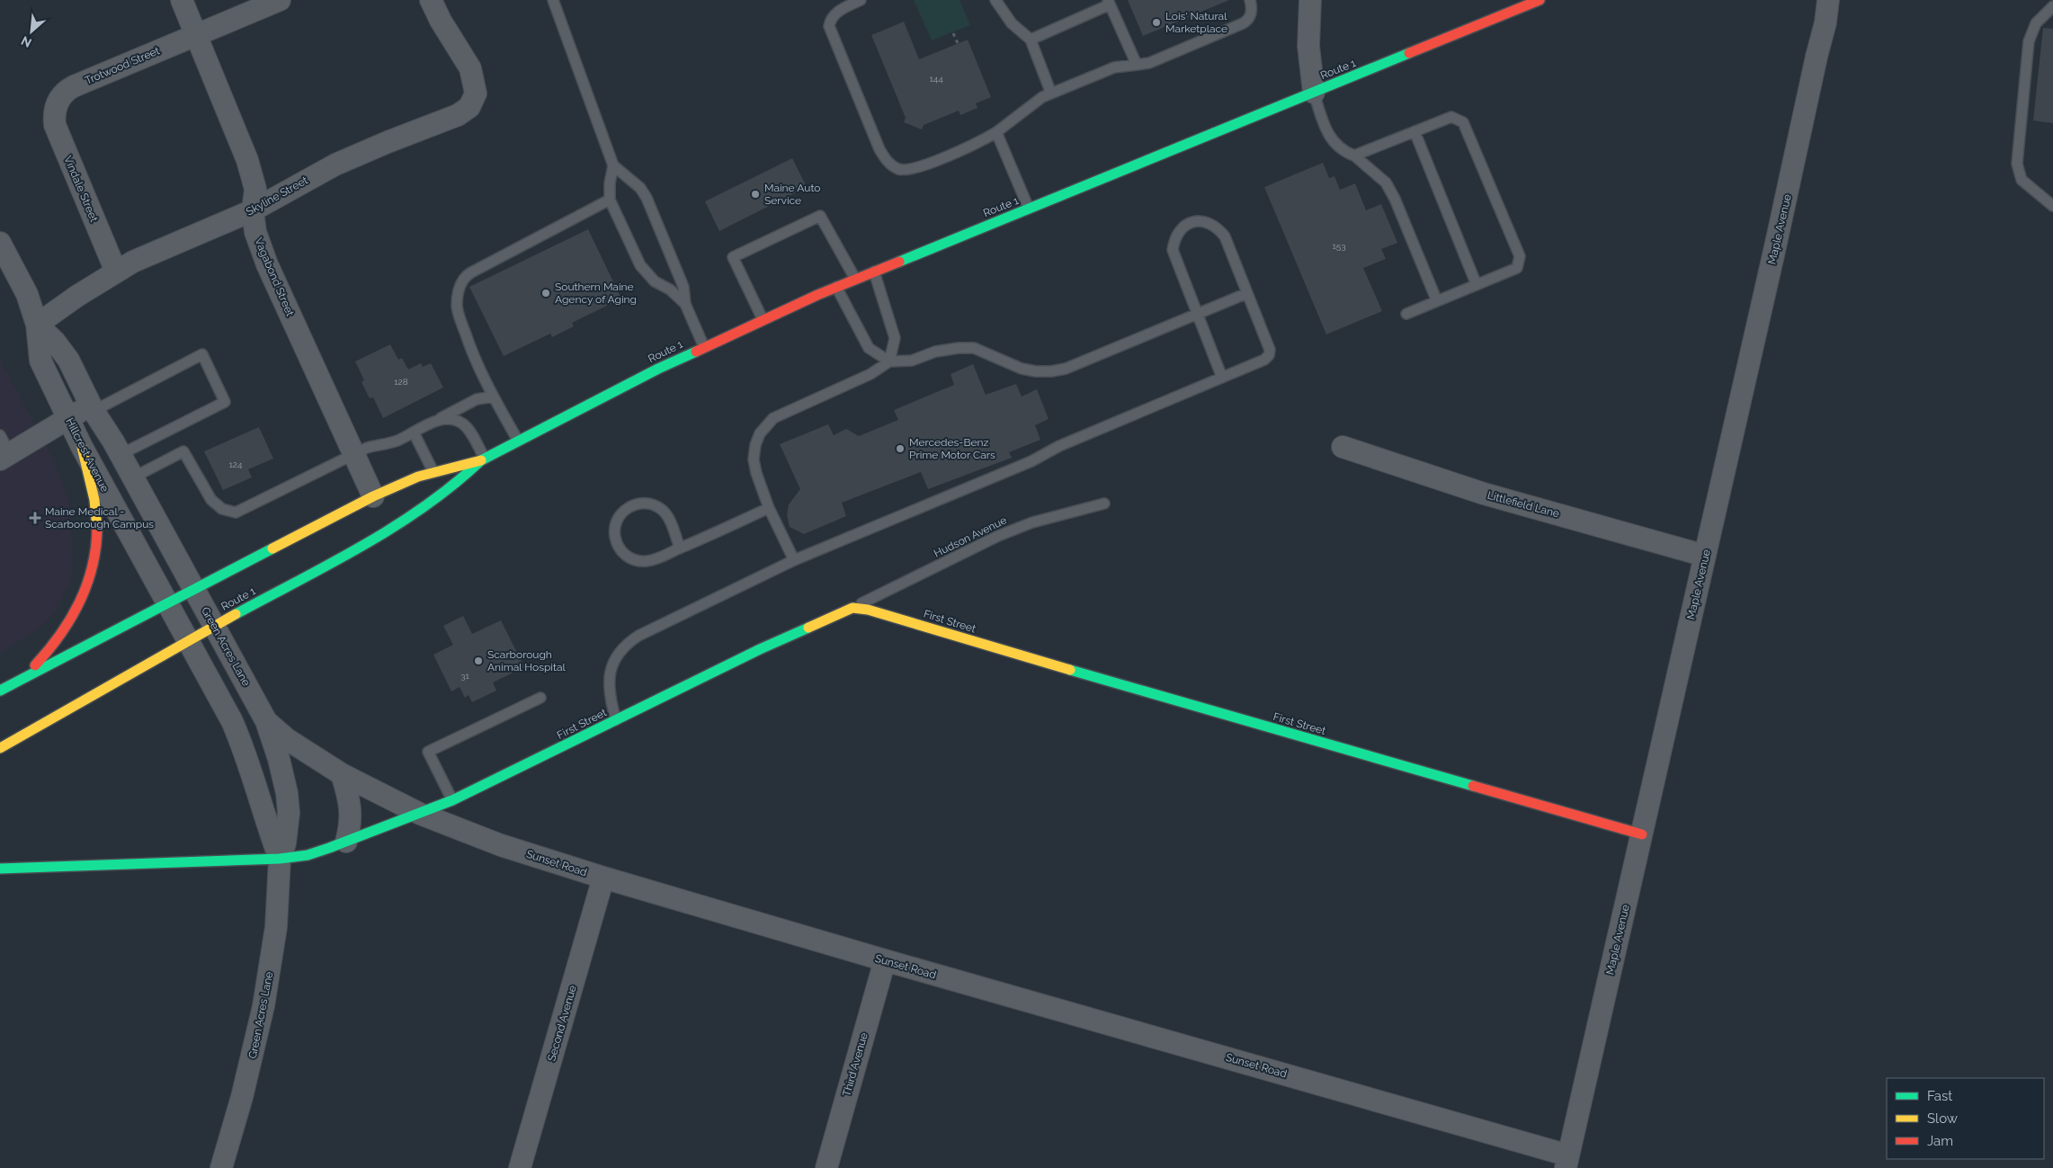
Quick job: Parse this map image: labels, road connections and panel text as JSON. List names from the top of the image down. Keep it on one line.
{"streets":{"main road":["Route 1","First Street"],"street":["Trotwood Street","Vindale Street","Skyline Street","Maple Avenue","Vagabond Street","Hillcrest Avenue","Littlefield Lane","Green Acres Lane","Sunset Road","Second Avenue","Third Avenue"],"lane":["Hudson Avenue"]},"crossings":[["Trotwood Street","Vindale Street"],["Trotwood Street","Vagabond Street"],["Route 1","Vagabond Street"],["Route 1","Hillcrest Avenue"],["Route 1","Green Acres Lane"],["Vindale Street","Skyline Street"],["Skyline Street","Vagabond Street"],["Skyline Street","Hillcrest Avenue"],["Maple Avenue","Littlefield Lane"],["Maple Avenue","First Street"],["Maple Avenue","Sunset Road"],["Hillcrest Avenue","Green Acres Lane"],["Hudson Avenue","First Street"],["First Street","Green Acres Lane"],["First Street","Sunset Road"],["Green Acres Lane","Sunset Road"],["Sunset Road","Second Avenue"],["Sunset Road","Third Avenue"]],"places":{"other":["Lois' Natural Marketplace","Maine Auto Service","Southern Maine Agency of Aging","Mercedes-Benz Prime Motor Cars","Scarborough Animal Hospital"],"health":["Maine Medical - Scarborough Campus"]},"house_numbers":["144","153","128","124","31"],"legend":["Fast","Slow","Jam"],"north":"bottom left"}
